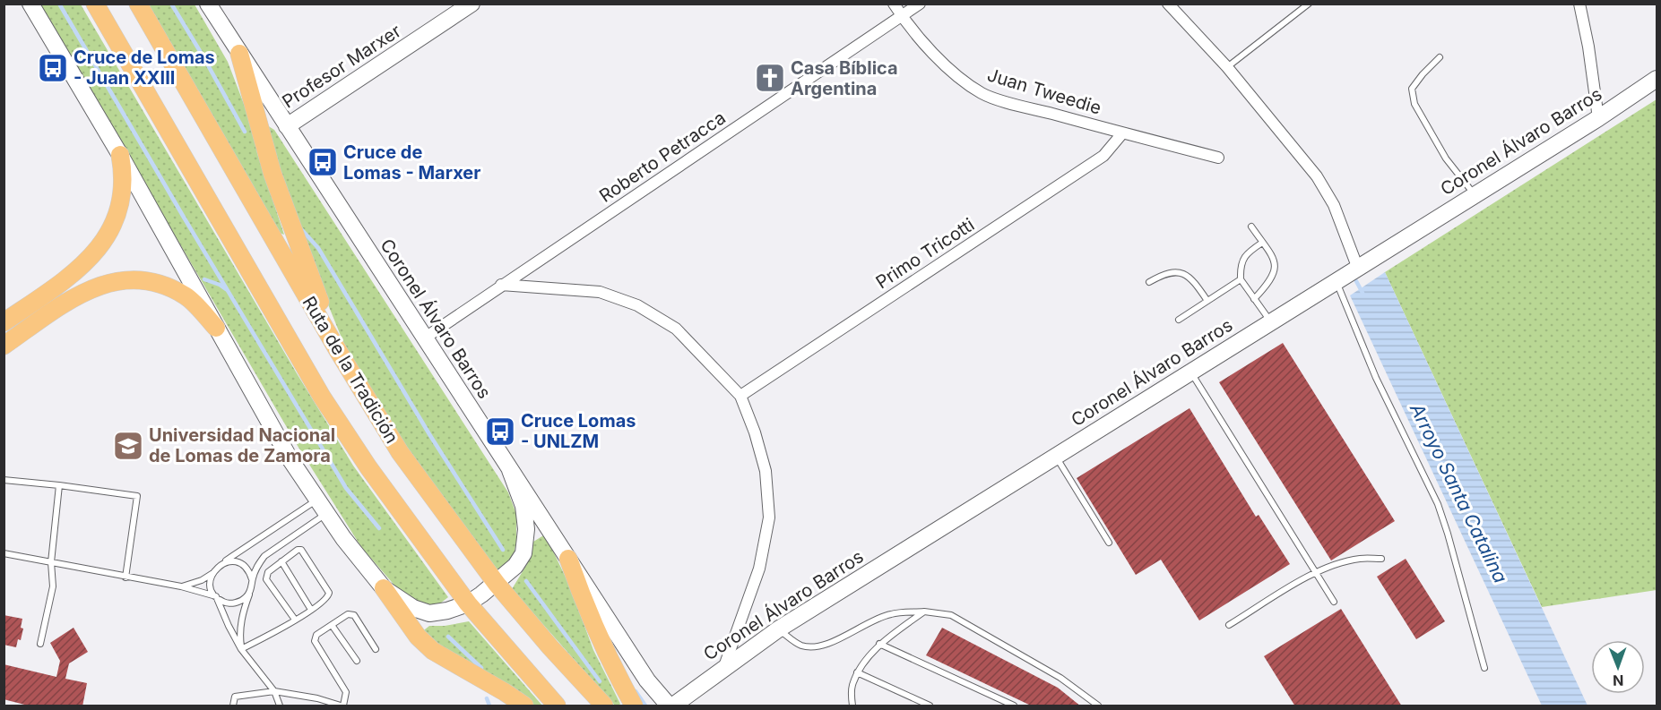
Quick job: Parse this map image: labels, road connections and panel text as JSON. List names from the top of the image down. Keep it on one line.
{"streets":{"main road":["Profesor Marxer","Coronel Álvaro Barros","Ruta de la Tradición"],"street":["Juan Tweedie","Roberto Petracca","Primo Tricotti"]},"crossings":[["Profesor Marxer","Coronel Álvaro Barros"],["Juan Tweedie","Roberto Petracca"],["Juan Tweedie","Primo Tricotti"],["Coronel Álvaro Barros","Roberto Petracca"]],"water":["Arroyo Santa Catalina"],"places":{"bus stop":["Cruce de Lomas - Juan XXIII","Cruce de Lomas - Marxer","Cruce Lomas - UNLZM"],"church":["Casa Bíblica Argentina"],"school or university":["Universidad Nacional de Lomas de Zamora"]},"north":"bottom"}
